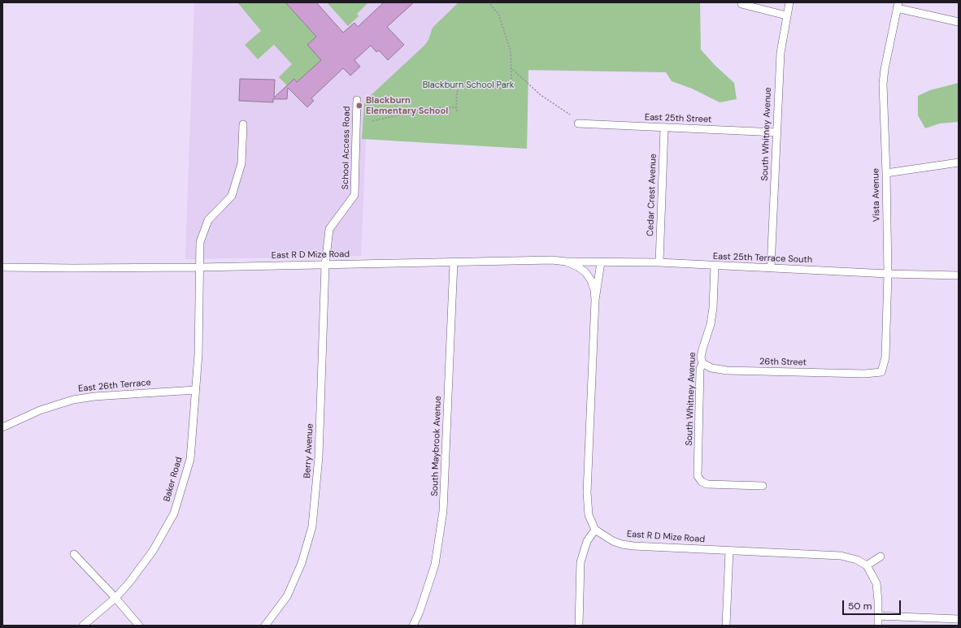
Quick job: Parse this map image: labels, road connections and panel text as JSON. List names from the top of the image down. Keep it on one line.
{"streets":{"street":["East 25th Street","South Whitney Avenue","School Access Road","Cedar Crest Avenue","Vista Avenue","East R D Mize Road","East 25th Terrace South","26th Street","East 26th Terrace","South Maybrook Avenue","Berry Avenue","Baker Road"]},"crossings":[["East 25th Street","South Whitney Avenue"],["East 25th Street","Cedar Crest Avenue"],["South Whitney Avenue","East 25th Terrace South"],["South Whitney Avenue","26th Street"],["School Access Road","East R D Mize Road"],["School Access Road","Berry Avenue"],["Cedar Crest Avenue","East 25th Terrace South"],["Vista Avenue","East 25th Terrace South"],["Vista Avenue","26th Street"],["East R D Mize Road","East 25th Terrace South"],["East R D Mize Road","South Maybrook Avenue"],["East R D Mize Road","Berry Avenue"],["East R D Mize Road","Baker Road"],["East 26th Terrace","Baker Road"]],"parks":["Blackburn School Park"],"places":["Blackburn Elementary School"],"scale_bar":"50 m"}
